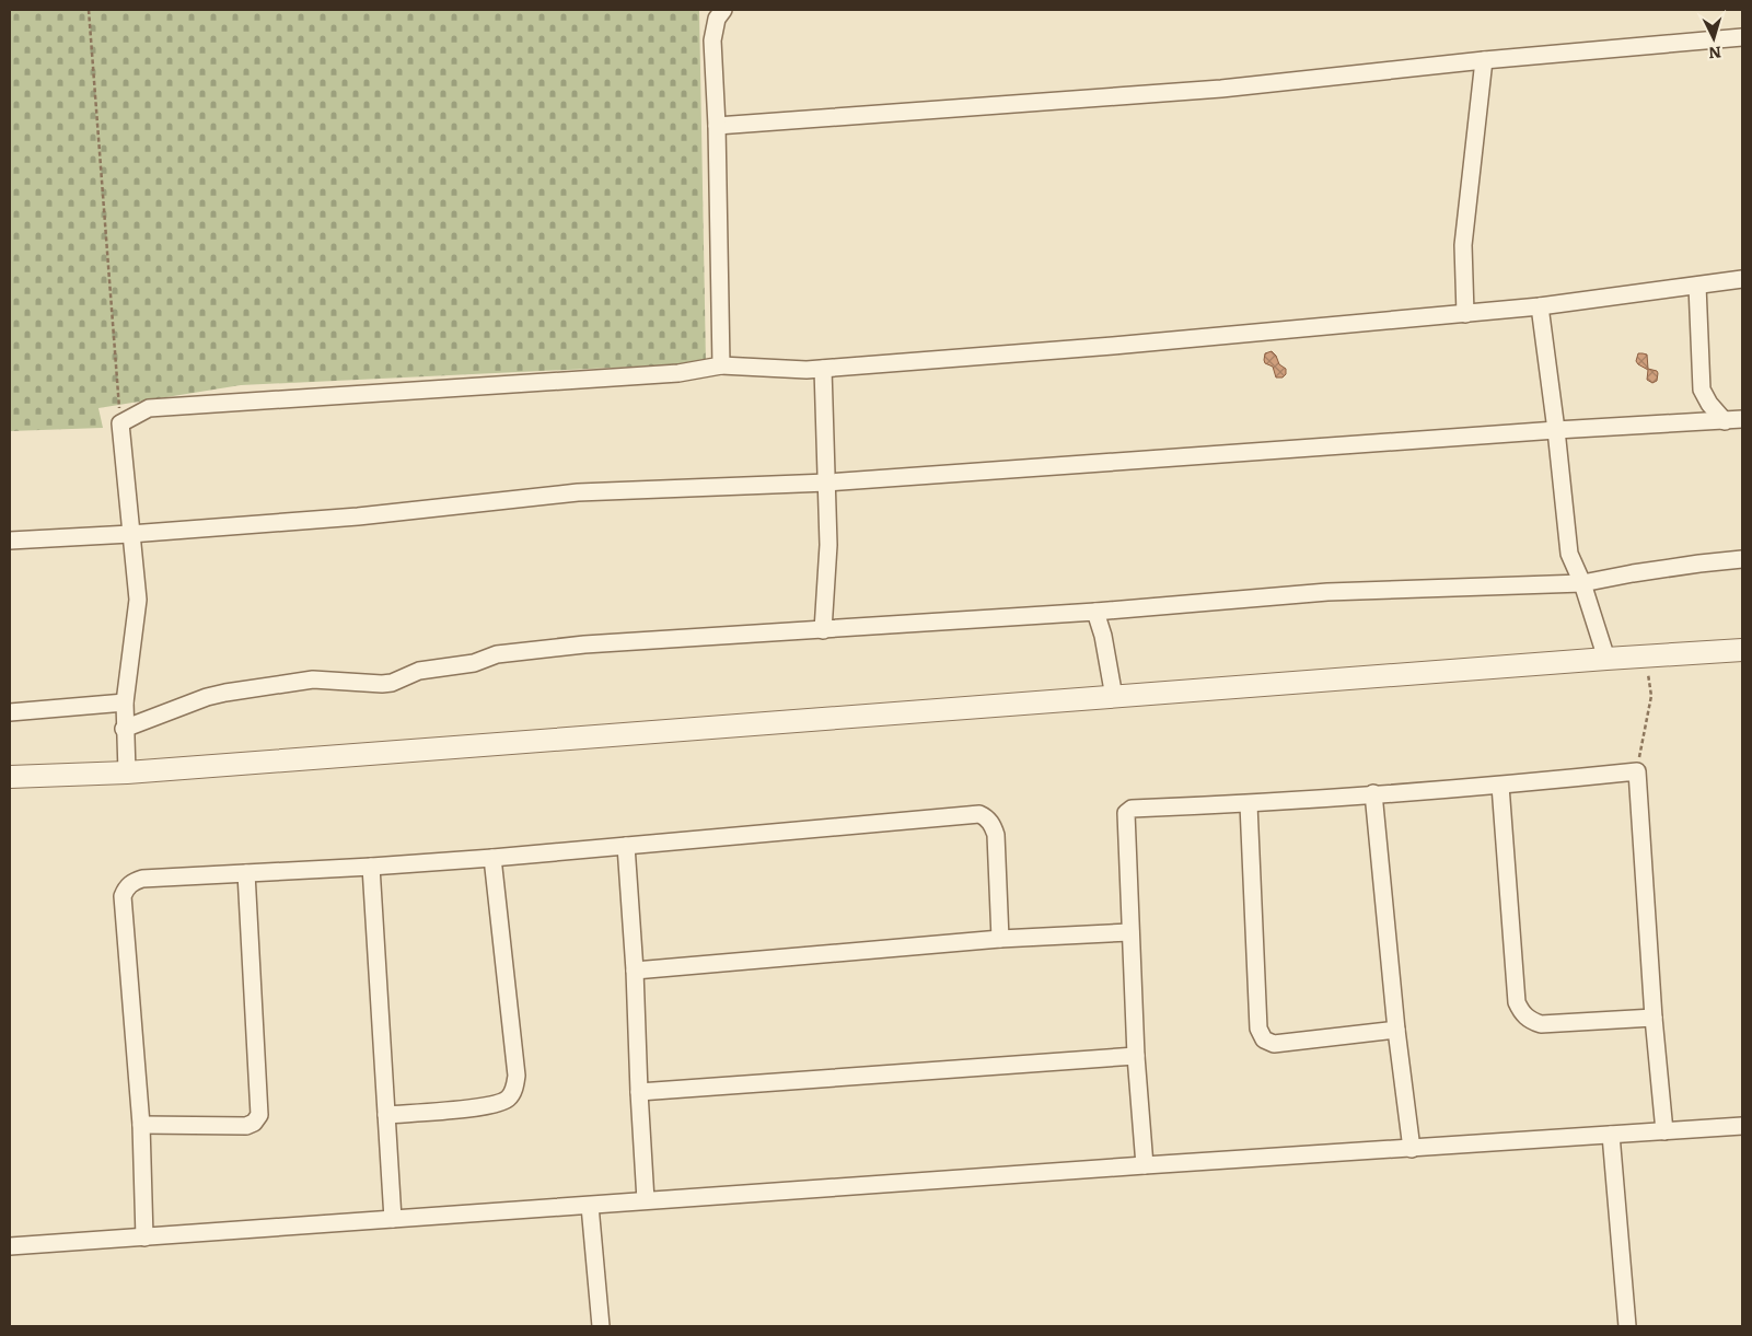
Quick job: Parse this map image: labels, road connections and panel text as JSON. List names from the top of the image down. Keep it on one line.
{"north":"bottom"}
